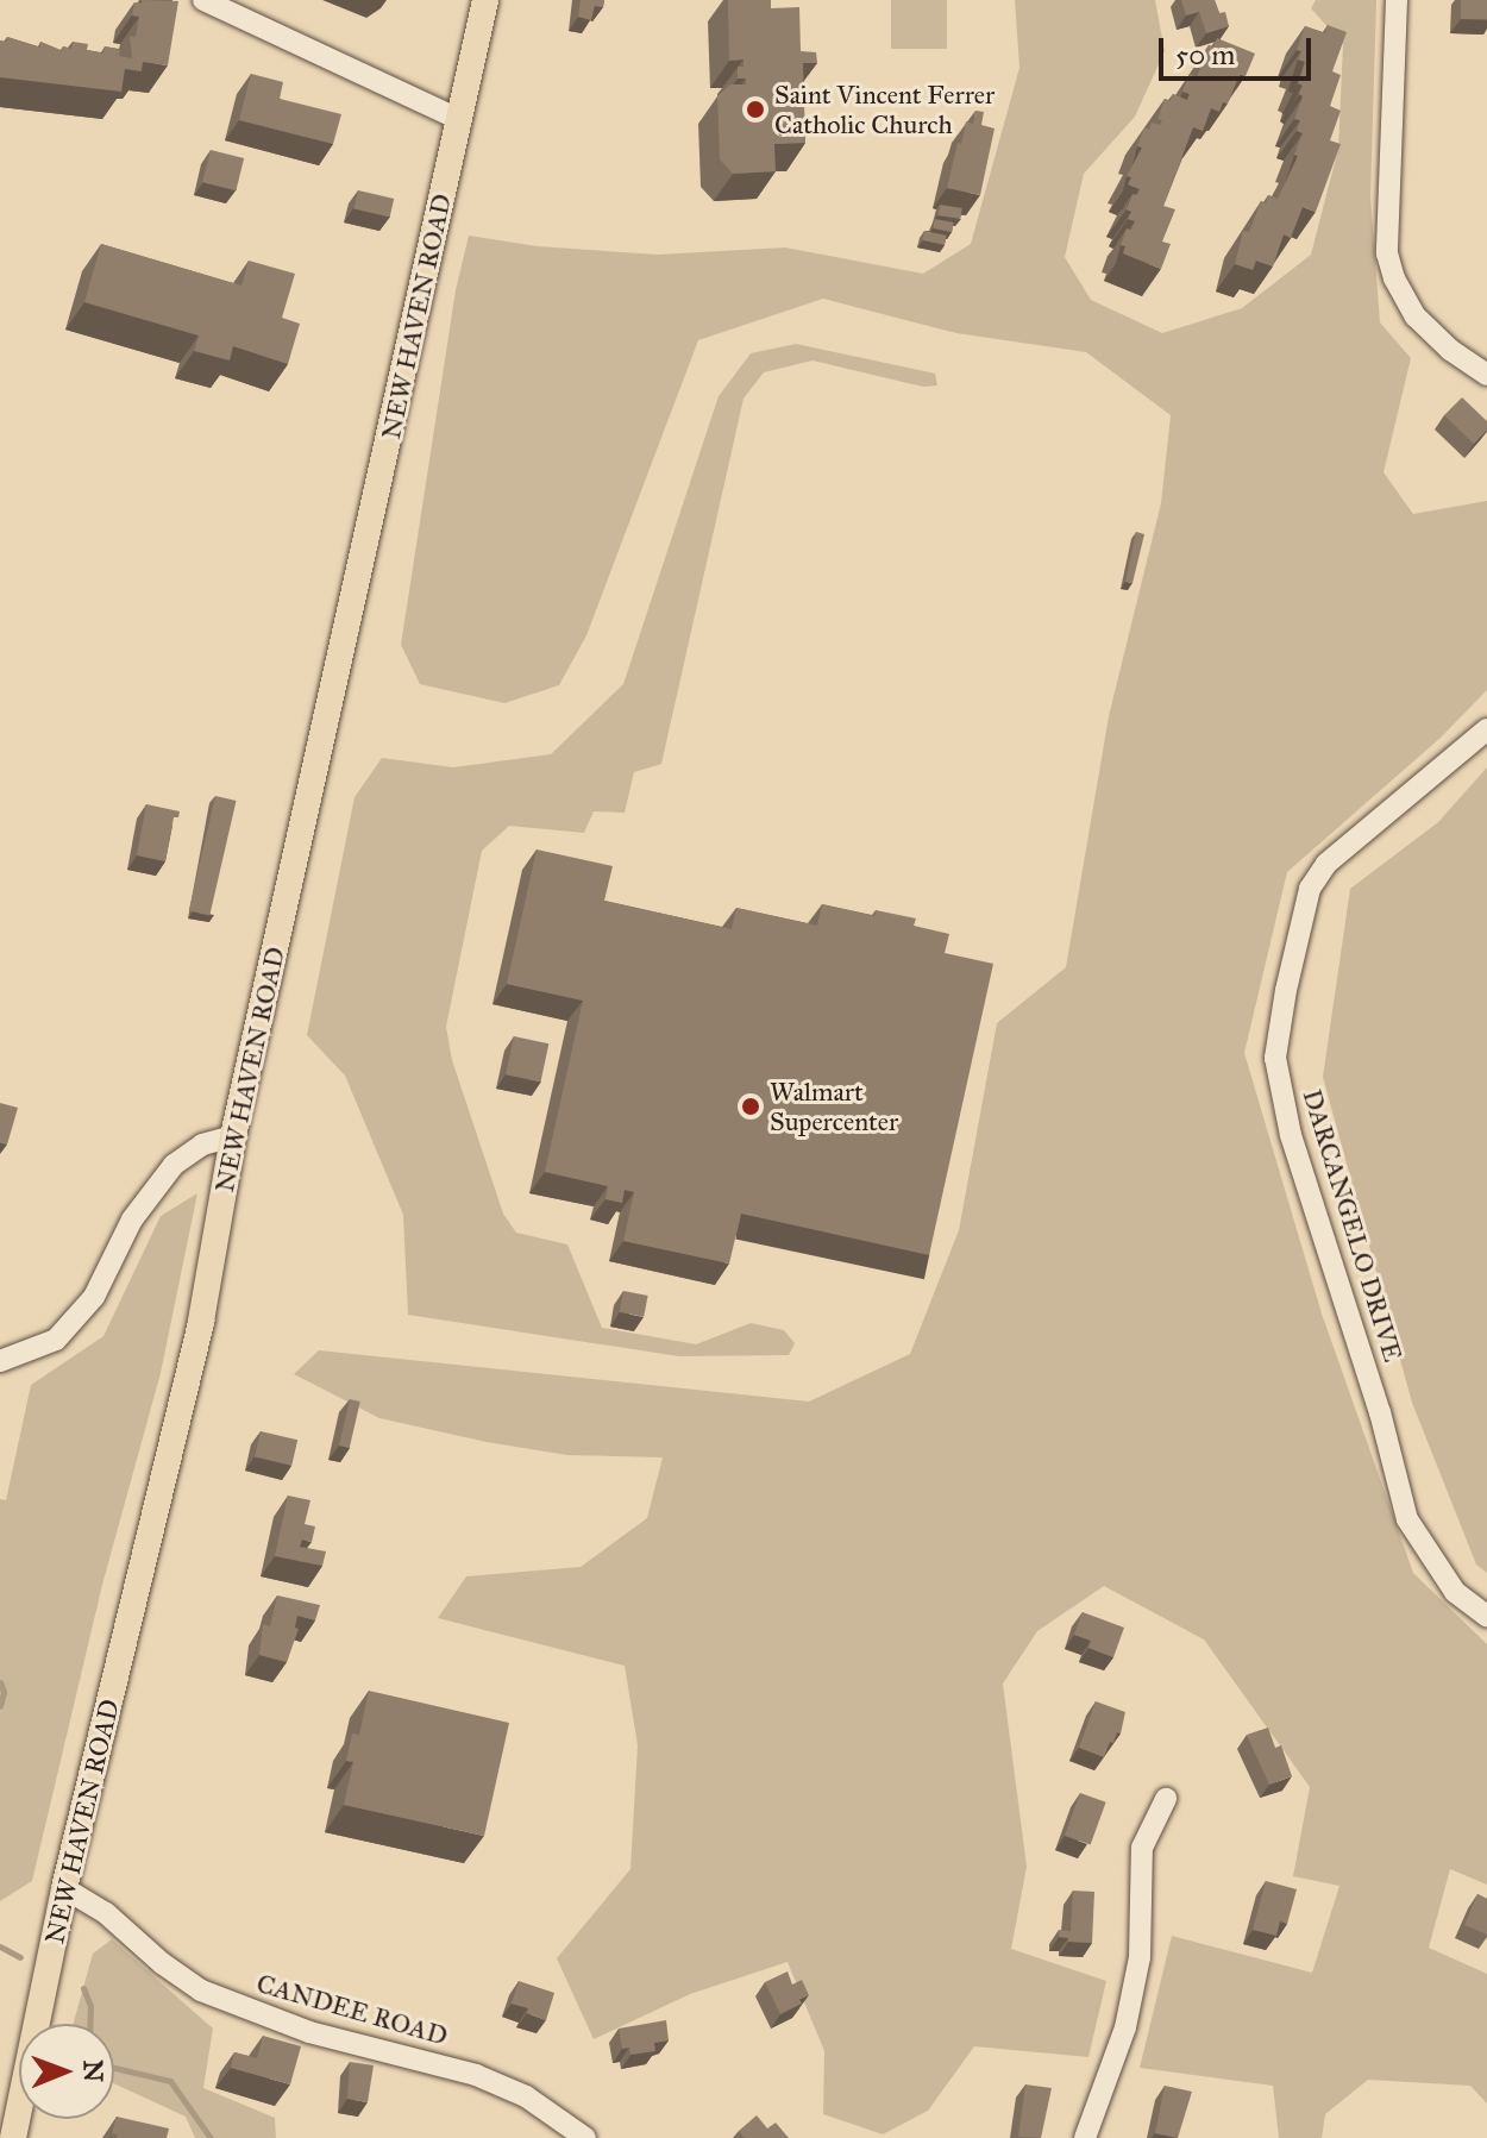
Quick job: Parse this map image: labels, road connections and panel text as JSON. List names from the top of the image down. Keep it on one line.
{"streets":{"main road":["NEW HAVEN ROAD"],"street":["DARCANGELO DRIVE","CANDEE ROAD"]},"crossings":[["NEW HAVEN ROAD","CANDEE ROAD"]],"places":["Saint Vincent Ferrer Catholic Church","Walmart Supercenter"],"scale_bar":"50 m","north":"right"}
